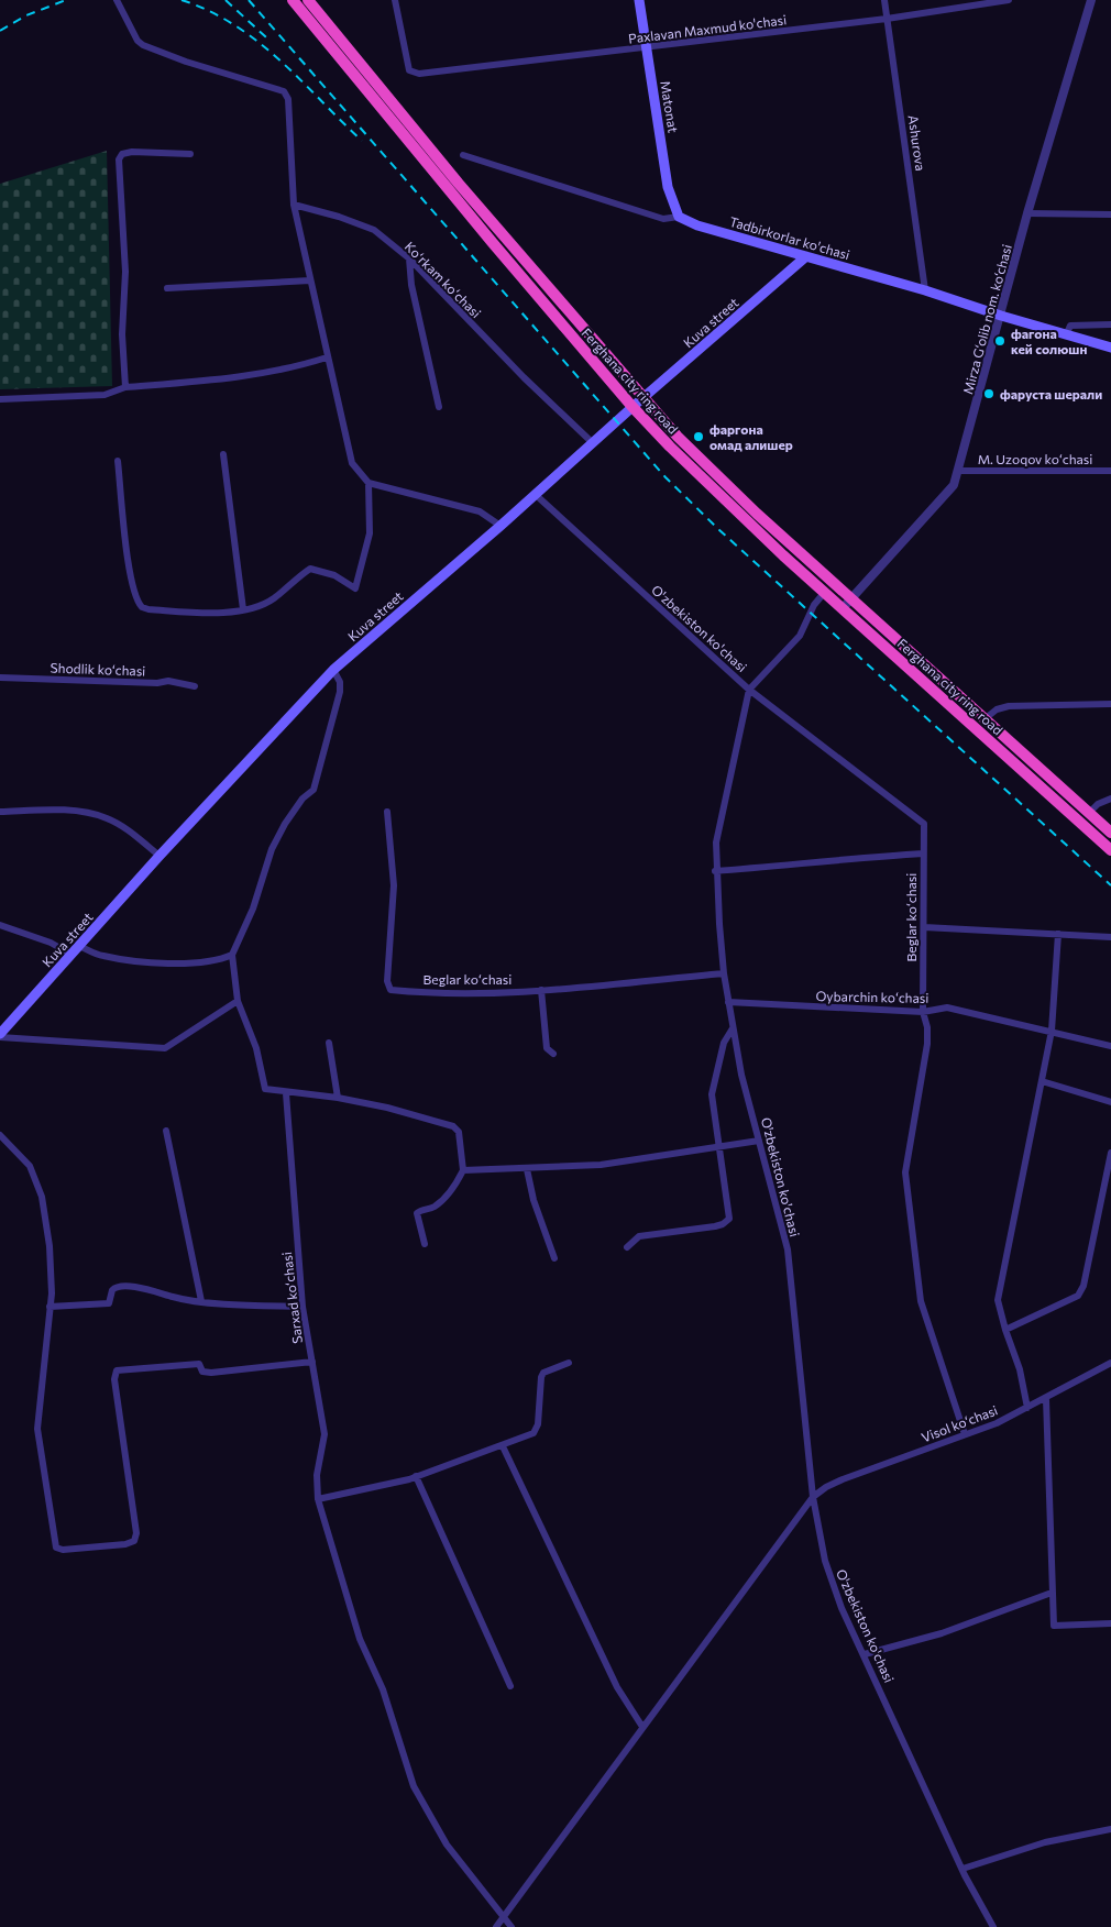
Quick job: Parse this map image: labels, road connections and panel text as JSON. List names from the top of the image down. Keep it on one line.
{"streets":{"highway":["Ferghana city ring road"],"main road":["Matonat","Tadbirkorlar ko'chasi","Kuva street"],"street":["Paxlavan Maxmud ko'chasi","Ashurova","Koʻrkam koʻchasi","Mirza G‘olib nom. ko‘chasi","M. Uzoqov koʻchasi","O'zbekiston ko'chasi","Shodlik koʻchasi","Beglar koʻchasi","Oybarchin koʻchasi","Sarxad koʻchasi","Visol koʻchasi"]},"crossings":[["Paxlavan Maxmud ko'chasi","Matonat"],["Paxlavan Maxmud ko'chasi","Ashurova"],["Matonat","Tadbirkorlar ko'chasi"],["Ashurova","Tadbirkorlar ko'chasi"],["Tadbirkorlar ko'chasi","Mirza G‘olib nom. ko‘chasi"],["Tadbirkorlar ko'chasi","Kuva street"],["Koʻrkam koʻchasi","Kuva street"],["Mirza G‘olib nom. ko‘chasi","Ferghana city ring road"],["Mirza G‘olib nom. ko‘chasi","M. Uzoqov koʻchasi"],["Kuva street","Ferghana city ring road"],["Kuva street","O'zbekiston ko'chasi"],["O'zbekiston ko'chasi","Beglar koʻchasi"],["O'zbekiston ko'chasi","Oybarchin koʻchasi"],["O'zbekiston ko'chasi","Visol koʻchasi"],["Beglar koʻchasi","Oybarchin koʻchasi"],["Beglar koʻchasi","Visol koʻchasi"]],"places":["фагона кей солюшн","фаруста шерали","фаргона омад алишер"]}
